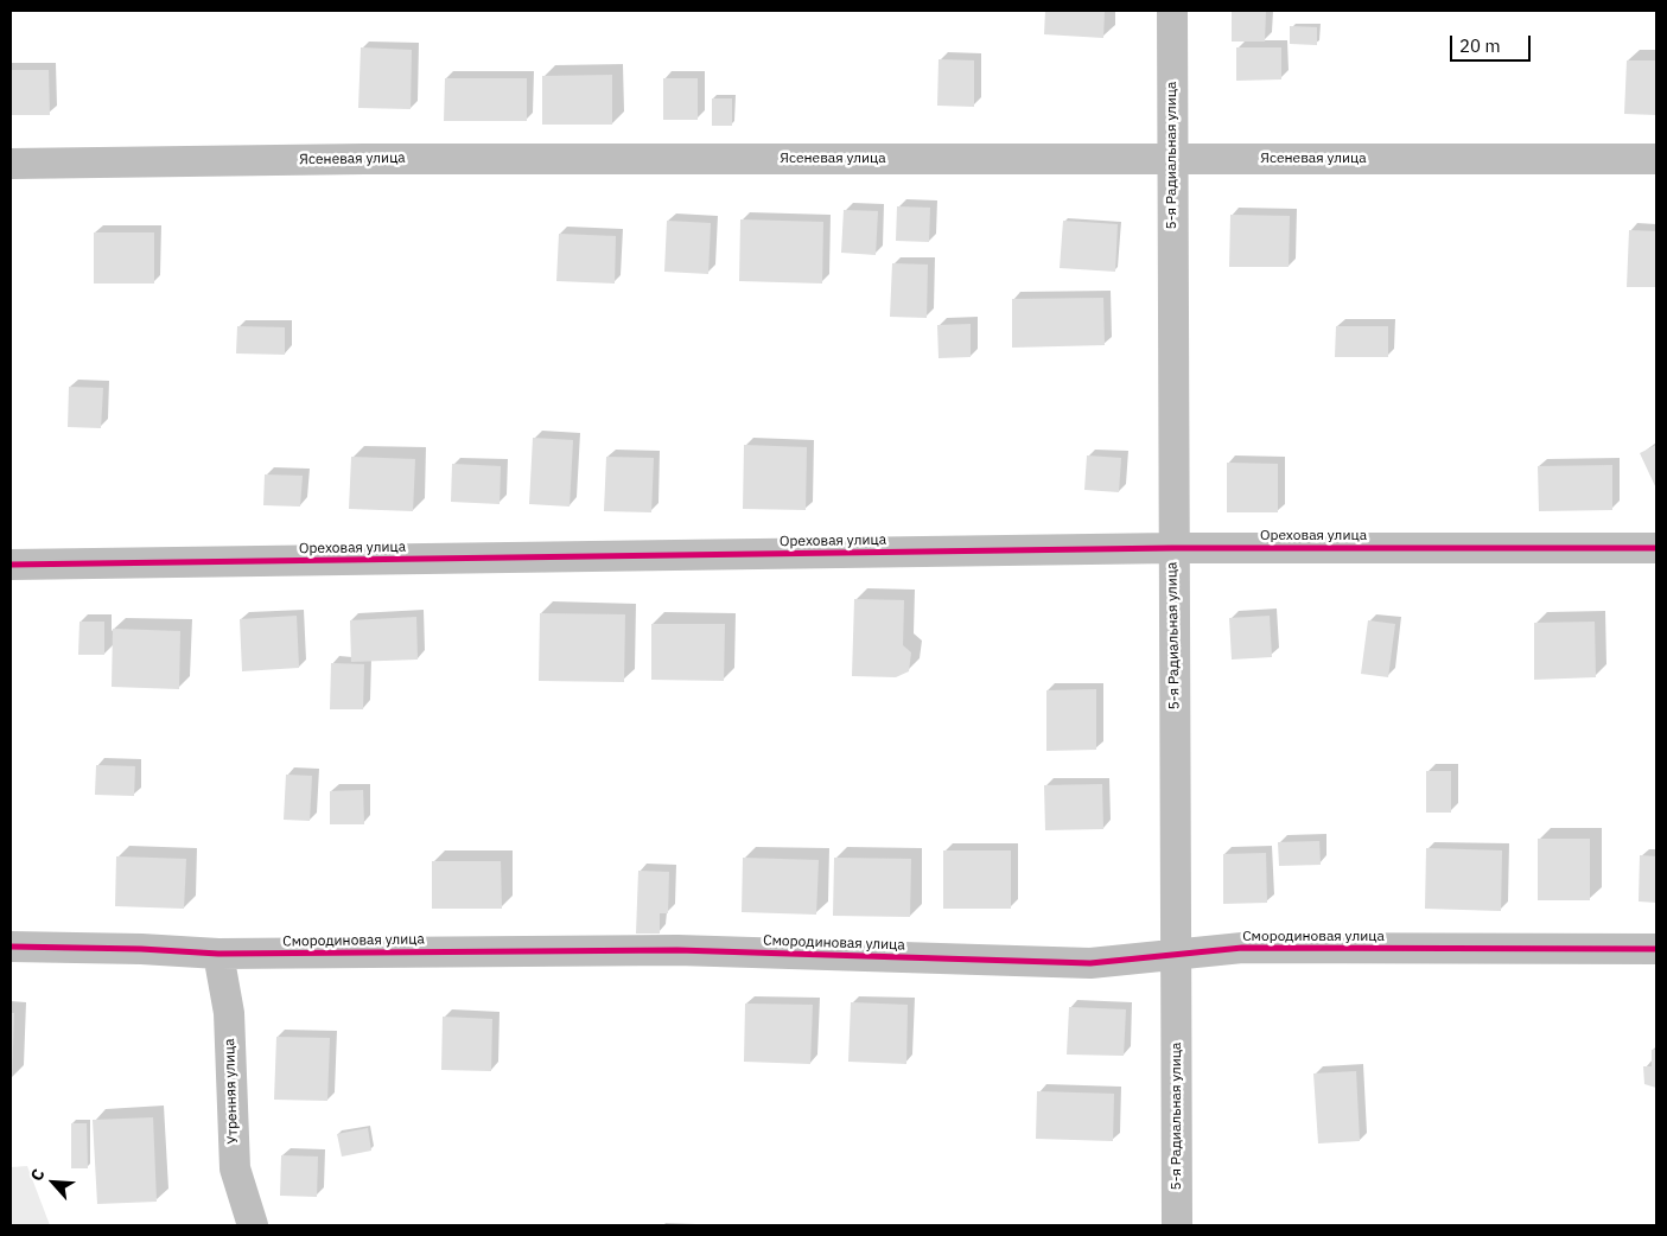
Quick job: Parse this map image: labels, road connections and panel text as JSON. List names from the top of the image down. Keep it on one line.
{"streets":{"street":["5-я Радиальная улица","Ясеневая улица","Ореховая улица","Смородиновая улица","Утренняя улица"]},"crossings":[["5-я Радиальная улица","Ясеневая улица"],["5-я Радиальная улица","Ореховая улица"],["5-я Радиальная улица","Смородиновая улица"],["Смородиновая улица","Утренняя улица"]],"scale_bar":"20 m","north":"top left"}
